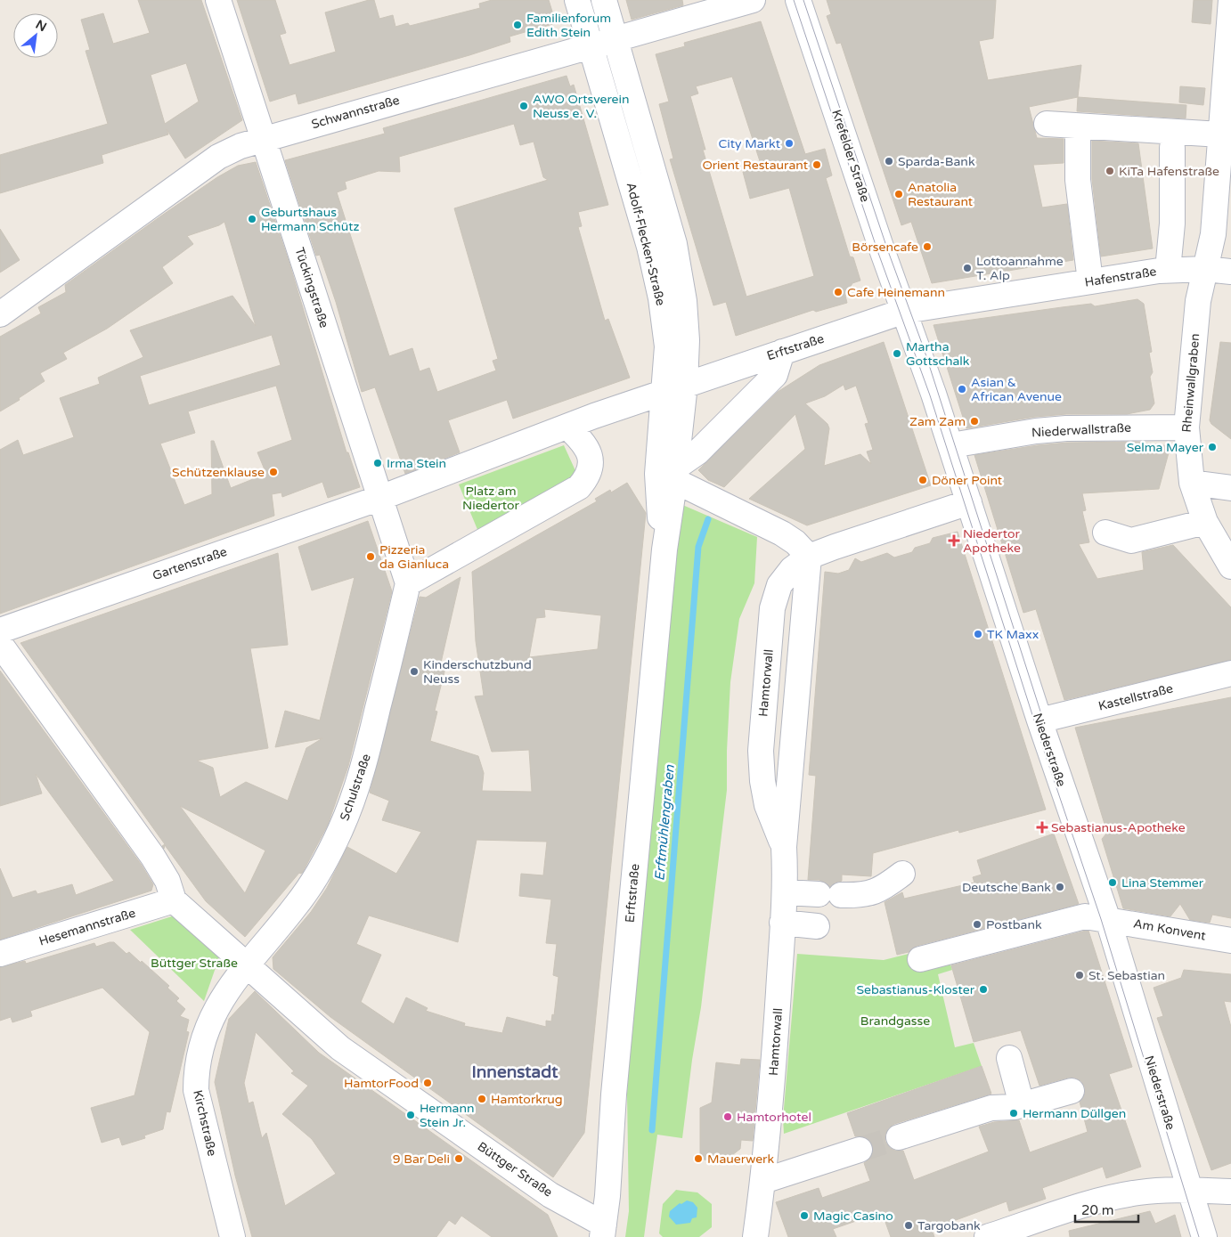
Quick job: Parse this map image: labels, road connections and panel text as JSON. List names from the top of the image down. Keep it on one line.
{"streets":{"street":["Schwannstraße","Krefelder Straße","Adolf-Flecken-Straße","Hafenstraße","Tückingstraße","Erftstraße","Rheinwallgraben","Niederwallstraße","Gartenstraße","Hamtorwall","Kastellstraße","Niederstraße","Schulstraße","Hesemannstraße","Am Konvent","Kirchstraße","Büttger Straße"]},"crossings":[["Schwannstraße","Adolf-Flecken-Straße"],["Schwannstraße","Tückingstraße"],["Krefelder Straße","Hafenstraße"],["Krefelder Straße","Erftstraße"],["Krefelder Straße","Niederstraße"],["Adolf-Flecken-Straße","Erftstraße"],["Hafenstraße","Erftstraße"],["Hafenstraße","Rheinwallgraben"],["Hafenstraße","Niederstraße"],["Tückingstraße","Gartenstraße"],["Erftstraße","Niederstraße"],["Erftstraße","Büttger Straße"],["Rheinwallgraben","Niederwallstraße"],["Niederwallstraße","Niederstraße"],["Hamtorwall","Niederstraße"],["Kastellstraße","Niederstraße"],["Niederstraße","Am Konvent"],["Schulstraße","Kirchstraße"],["Schulstraße","Büttger Straße"],["Hesemannstraße","Büttger Straße"],["Kirchstraße","Büttger Straße"]],"districts":["Innenstadt"],"water":["Erftmühlengraben"],"parks":["Platz am Niedertor","Büttger Straße","Brandgasse"],"places":{"other":["Familienforum Edith Stein","AWO Ortsverein Neuss e. V.","City Markt","Sparda-Bank","Orient Restaurant","KiTa Hafenstraße","Anatolia Restaurant","Geburtshaus Hermann Schütz","Börsencafe","Lottoannahme T. Alp","Cafe Heinemann","Martha Gottschalk","Asian & African Avenue","Zam Zam","Selma Mayer","Irma Stein","Schützenklause","Döner Point","Pizzeria da Gianluca","TK Maxx","Kinderschutzbund Neuss","Lina Stemmer","Deutsche Bank","Postbank","St. Sebastian","Sebastianus-Kloster","HamtorFood","Hamtorkrug","Hermann Düllgen","Hermann Stein Jr.","Hamtorhotel","9 Bar Deli","Mauerwerk","Magic Casino","Targobank"],"health":["Niedertor Apotheke","Sebastianus-Apotheke"]},"scale_bar":"20 m","north":"top right"}
